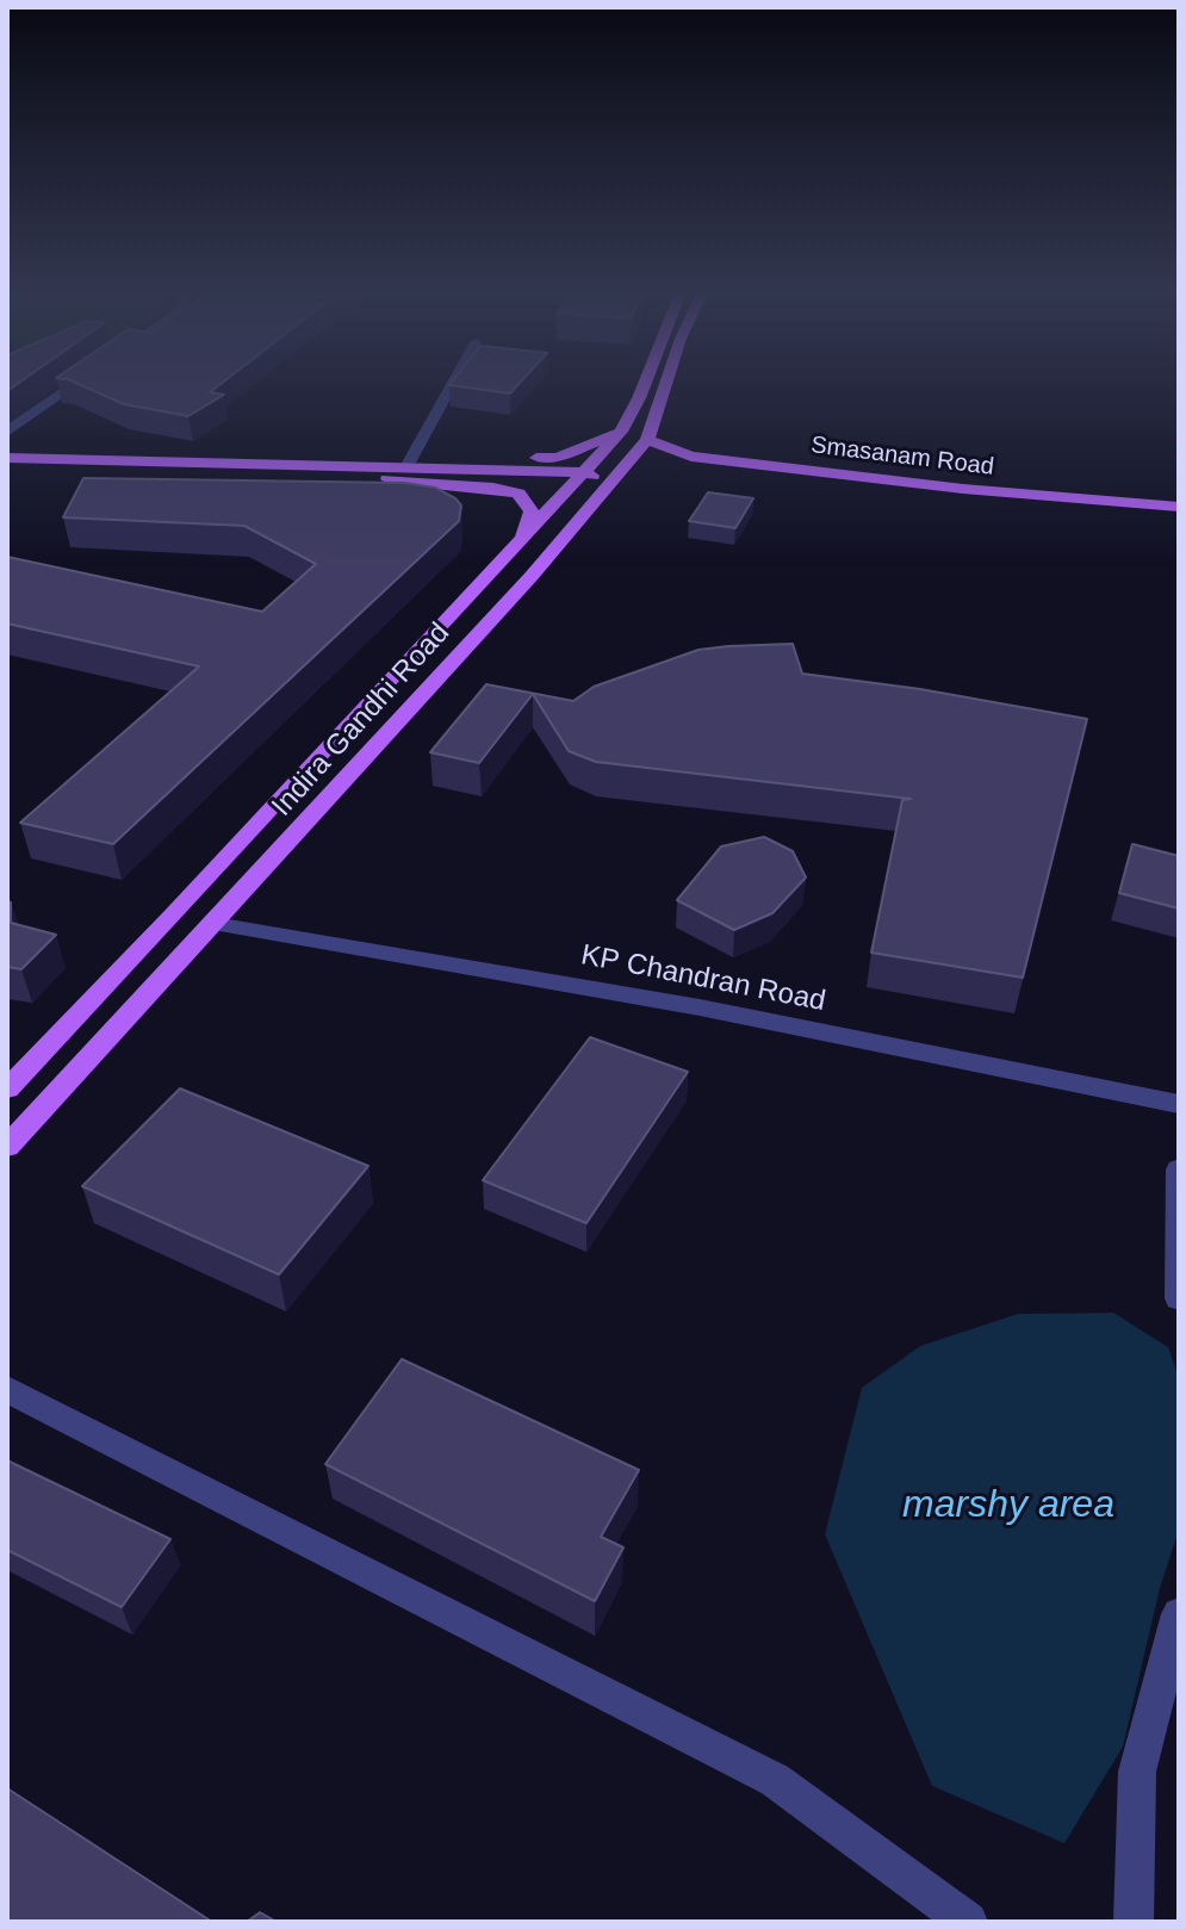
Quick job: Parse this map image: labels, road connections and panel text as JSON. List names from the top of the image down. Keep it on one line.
{"streets":{"main road":["Smasanam Road","Indira Gandhi Road"],"street":["KP Chandran Road"]},"crossings":[["Smasanam Road","Indira Gandhi Road"],["Indira Gandhi Road","KP Chandran Road"]],"water":["marshy area"]}
